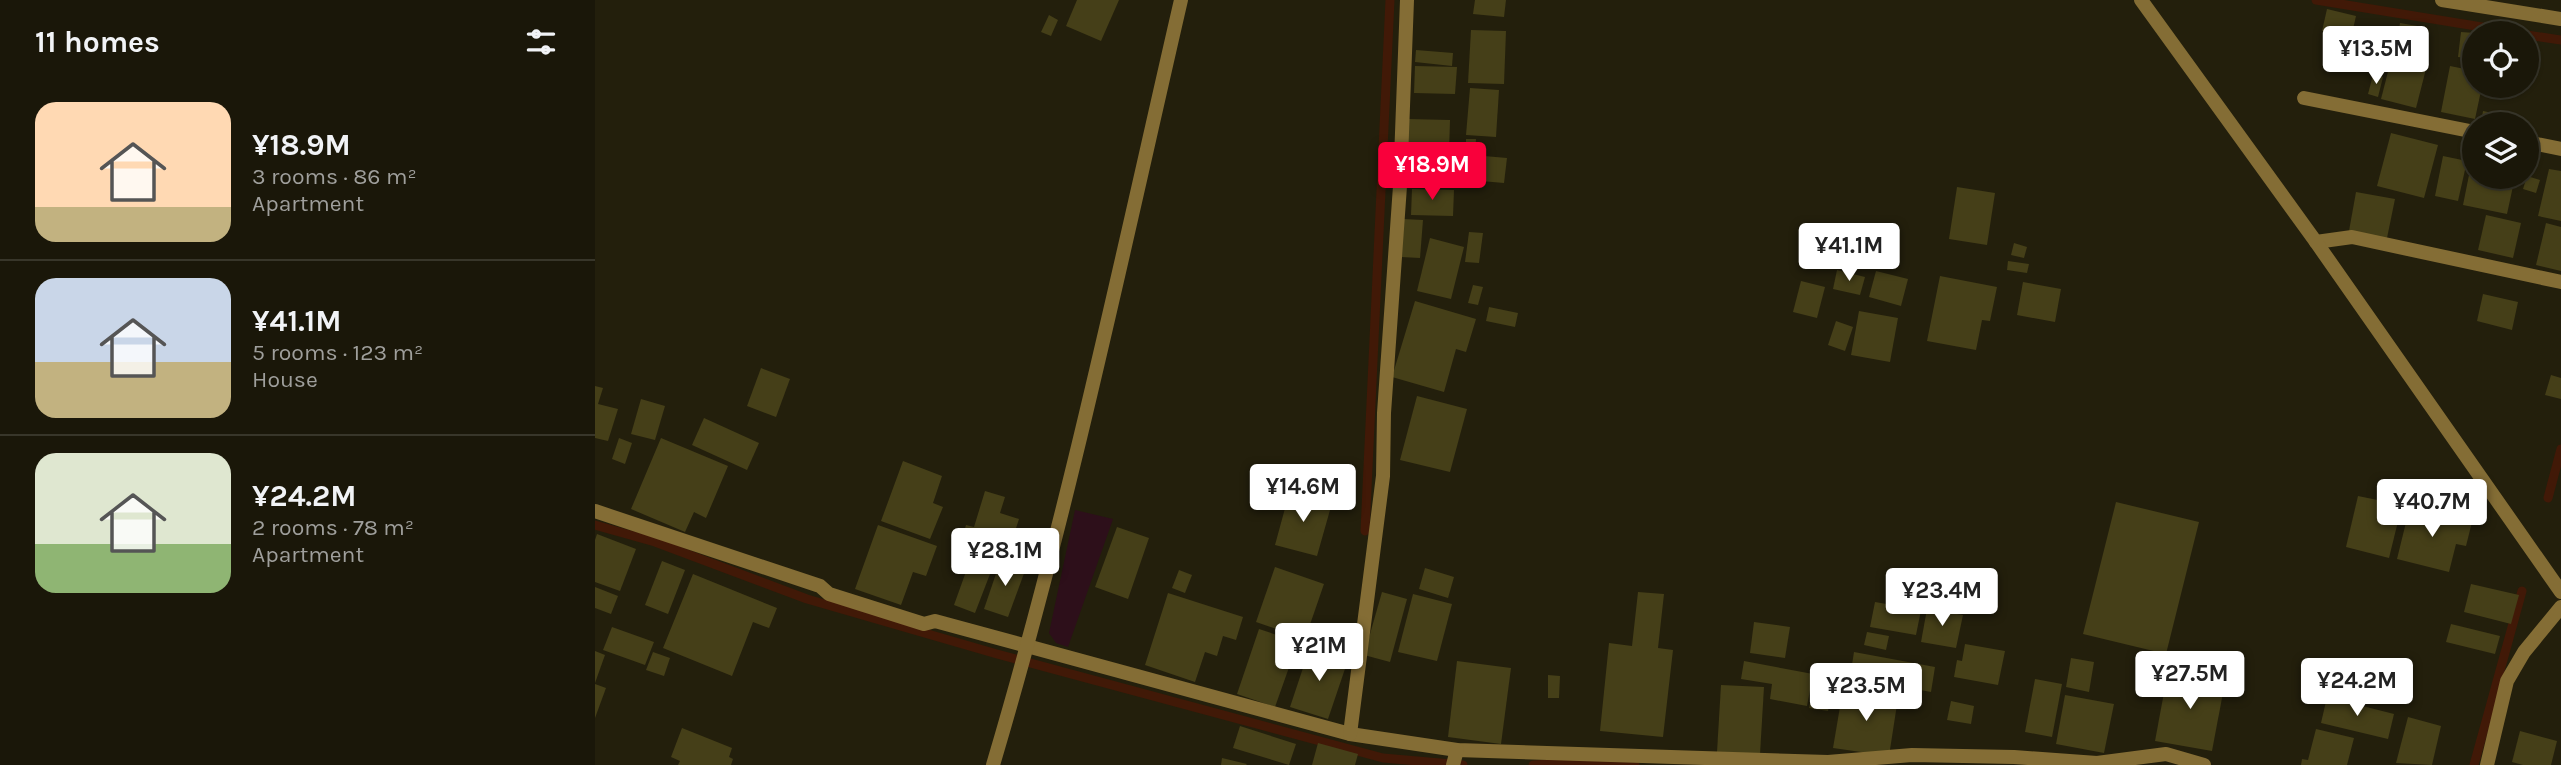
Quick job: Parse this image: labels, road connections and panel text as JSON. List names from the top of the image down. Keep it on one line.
{"page":{"heading":"11 homes","price":["¥13.5M","¥18.9M","¥41.1M","¥14.6M","¥40.7M","¥28.1M","¥23.4M","¥21M","¥27.5M","¥24.2M","¥23.5M"],"list":[{"name":"¥18.9M","note":"3 rooms · 86 m² · Apartment"},{"name":"¥41.1M","note":"5 rooms · 123 m² · House"},{"name":"¥24.2M","note":"2 rooms · 78 m² · Apartment"}]}}
